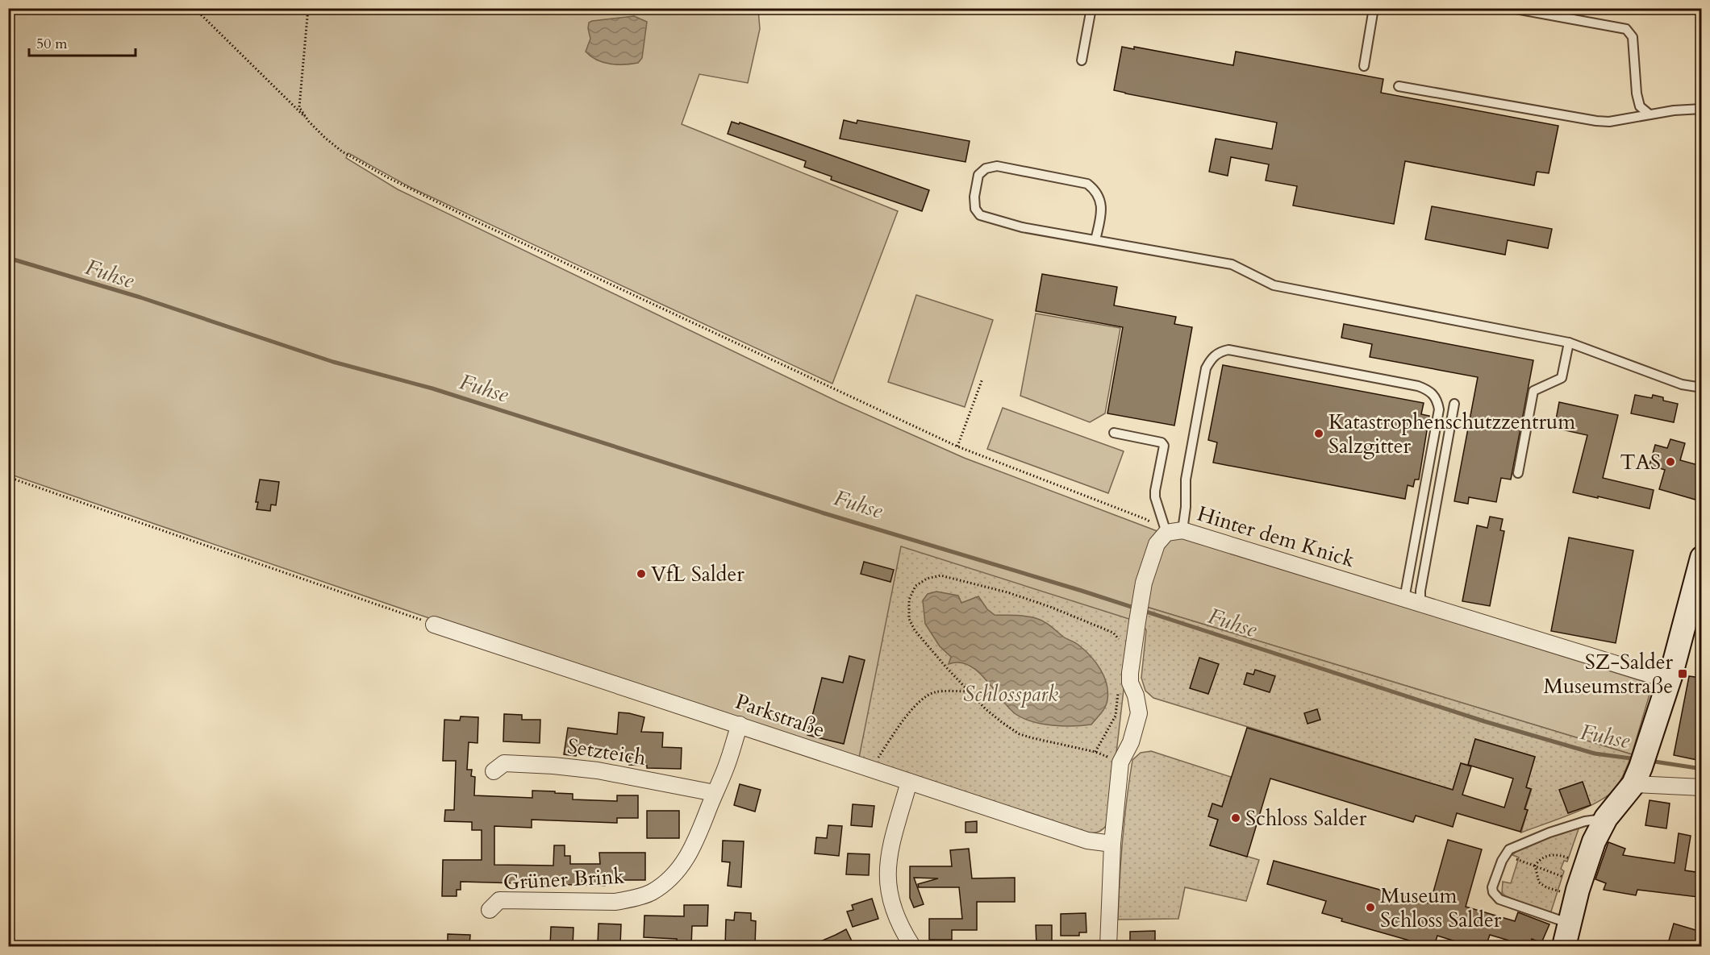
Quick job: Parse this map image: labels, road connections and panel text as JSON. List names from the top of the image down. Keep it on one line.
{"streets":{"street":["Hinter dem Knick","Parkstraße","Setzteich","Grüner Brink"]},"crossings":[["Hinter dem Knick","Parkstraße"],["Parkstraße","Grüner Brink"],["Setzteich","Grüner Brink"]],"water":["Fuhse"],"parks":["Schlosspark"],"places":{"other":["Katastrophenschutzzentrum Salzgitter","TAS","VfL Salder","Schloss Salder","Museum Schloss Salder"],"transit":["SZ-Salder Museumstraße"]},"scale_bar":"50 m"}
